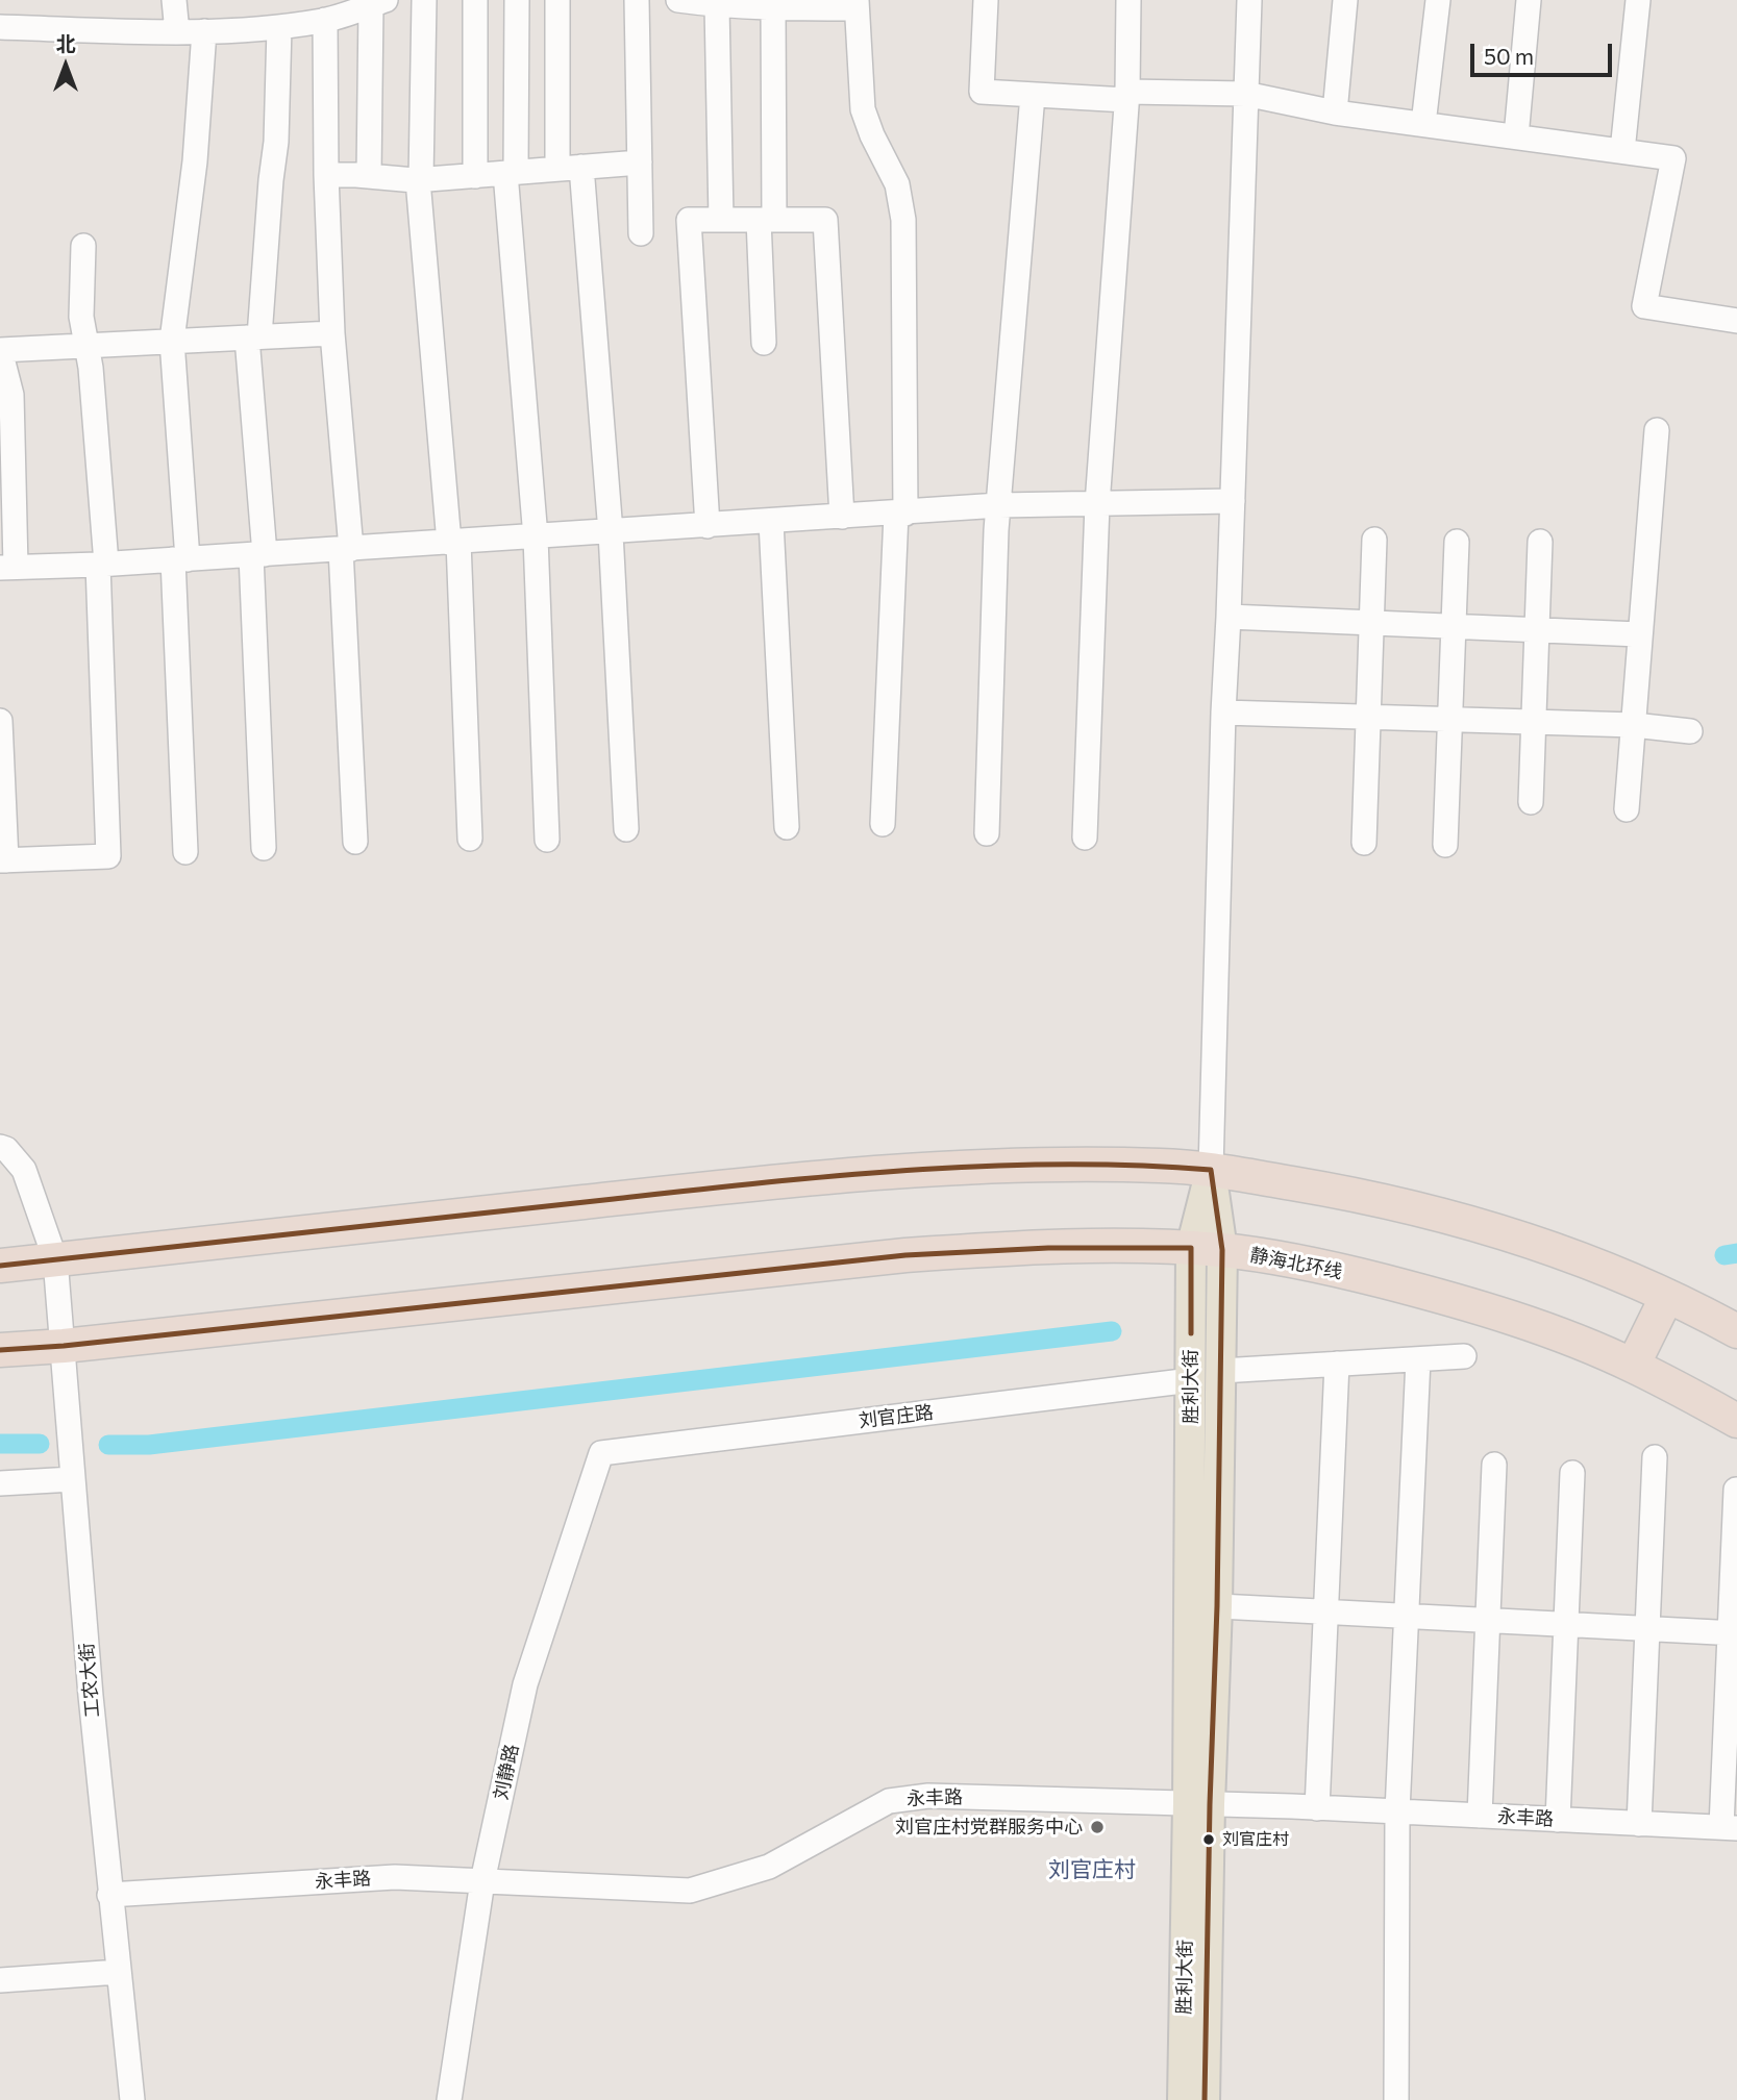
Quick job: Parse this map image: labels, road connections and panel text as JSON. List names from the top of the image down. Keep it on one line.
{"streets":{"highway":["静海北环线"],"main road":["胜利大街"],"street":["刘官庄路","工农大街","刘静路","永丰路"]},"crossings":[["静海北环线","胜利大街"],["静海北环线","工农大街"],["胜利大街","刘官庄路"],["胜利大街","永丰路"],["刘官庄路","刘静路"],["工农大街","永丰路"],["刘静路","永丰路"]],"districts":["刘官庄村"],"places":["刘官庄村党群服务中心","刘官庄村"],"scale_bar":"50 m","north":"top"}
